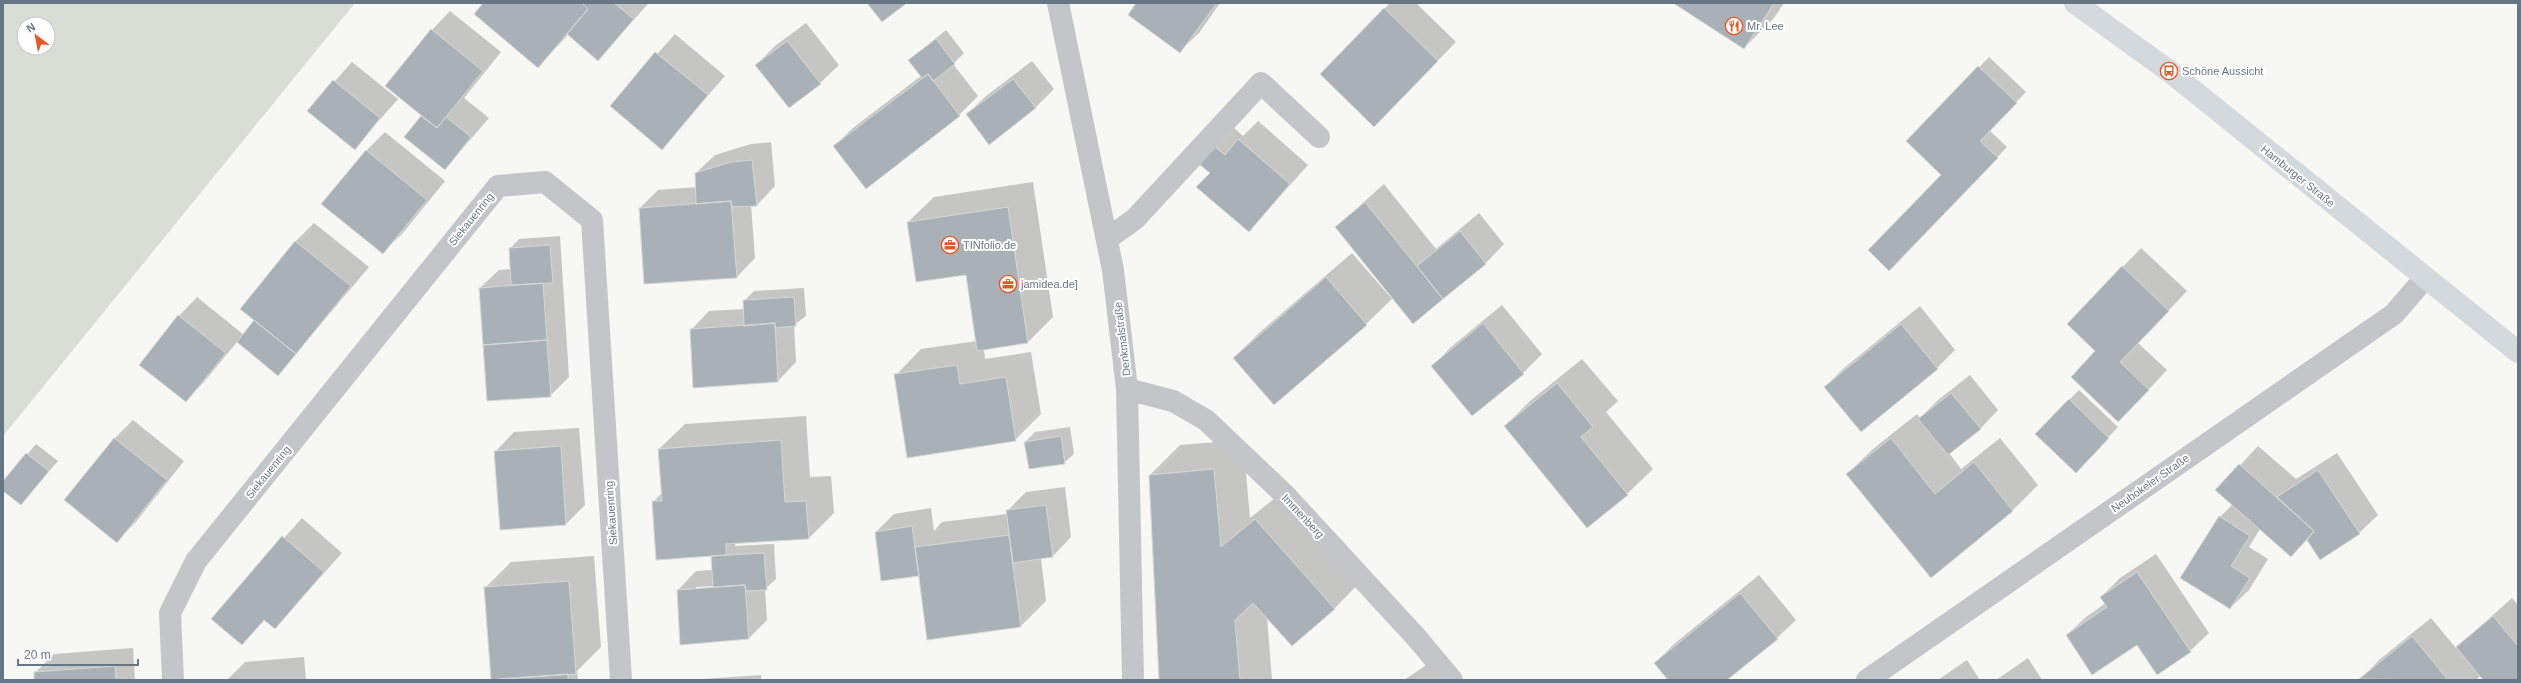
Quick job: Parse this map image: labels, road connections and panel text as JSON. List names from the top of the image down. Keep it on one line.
{"streets":{"street":["Hamburger Straße","Siekauenring","Denkmalstraße","Neubokeler Straße","Immenberg"]},"crossings":[["Hamburger Straße","Neubokeler Straße"],["Denkmalstraße","Immenberg"]],"places":{"restaurant":["Mr. Lee"],"bus stop":["Schöne Aussicht"],"office":["TINfolio.de","jamidea.de]"]},"scale_bar":"20 m","north":"top left"}
